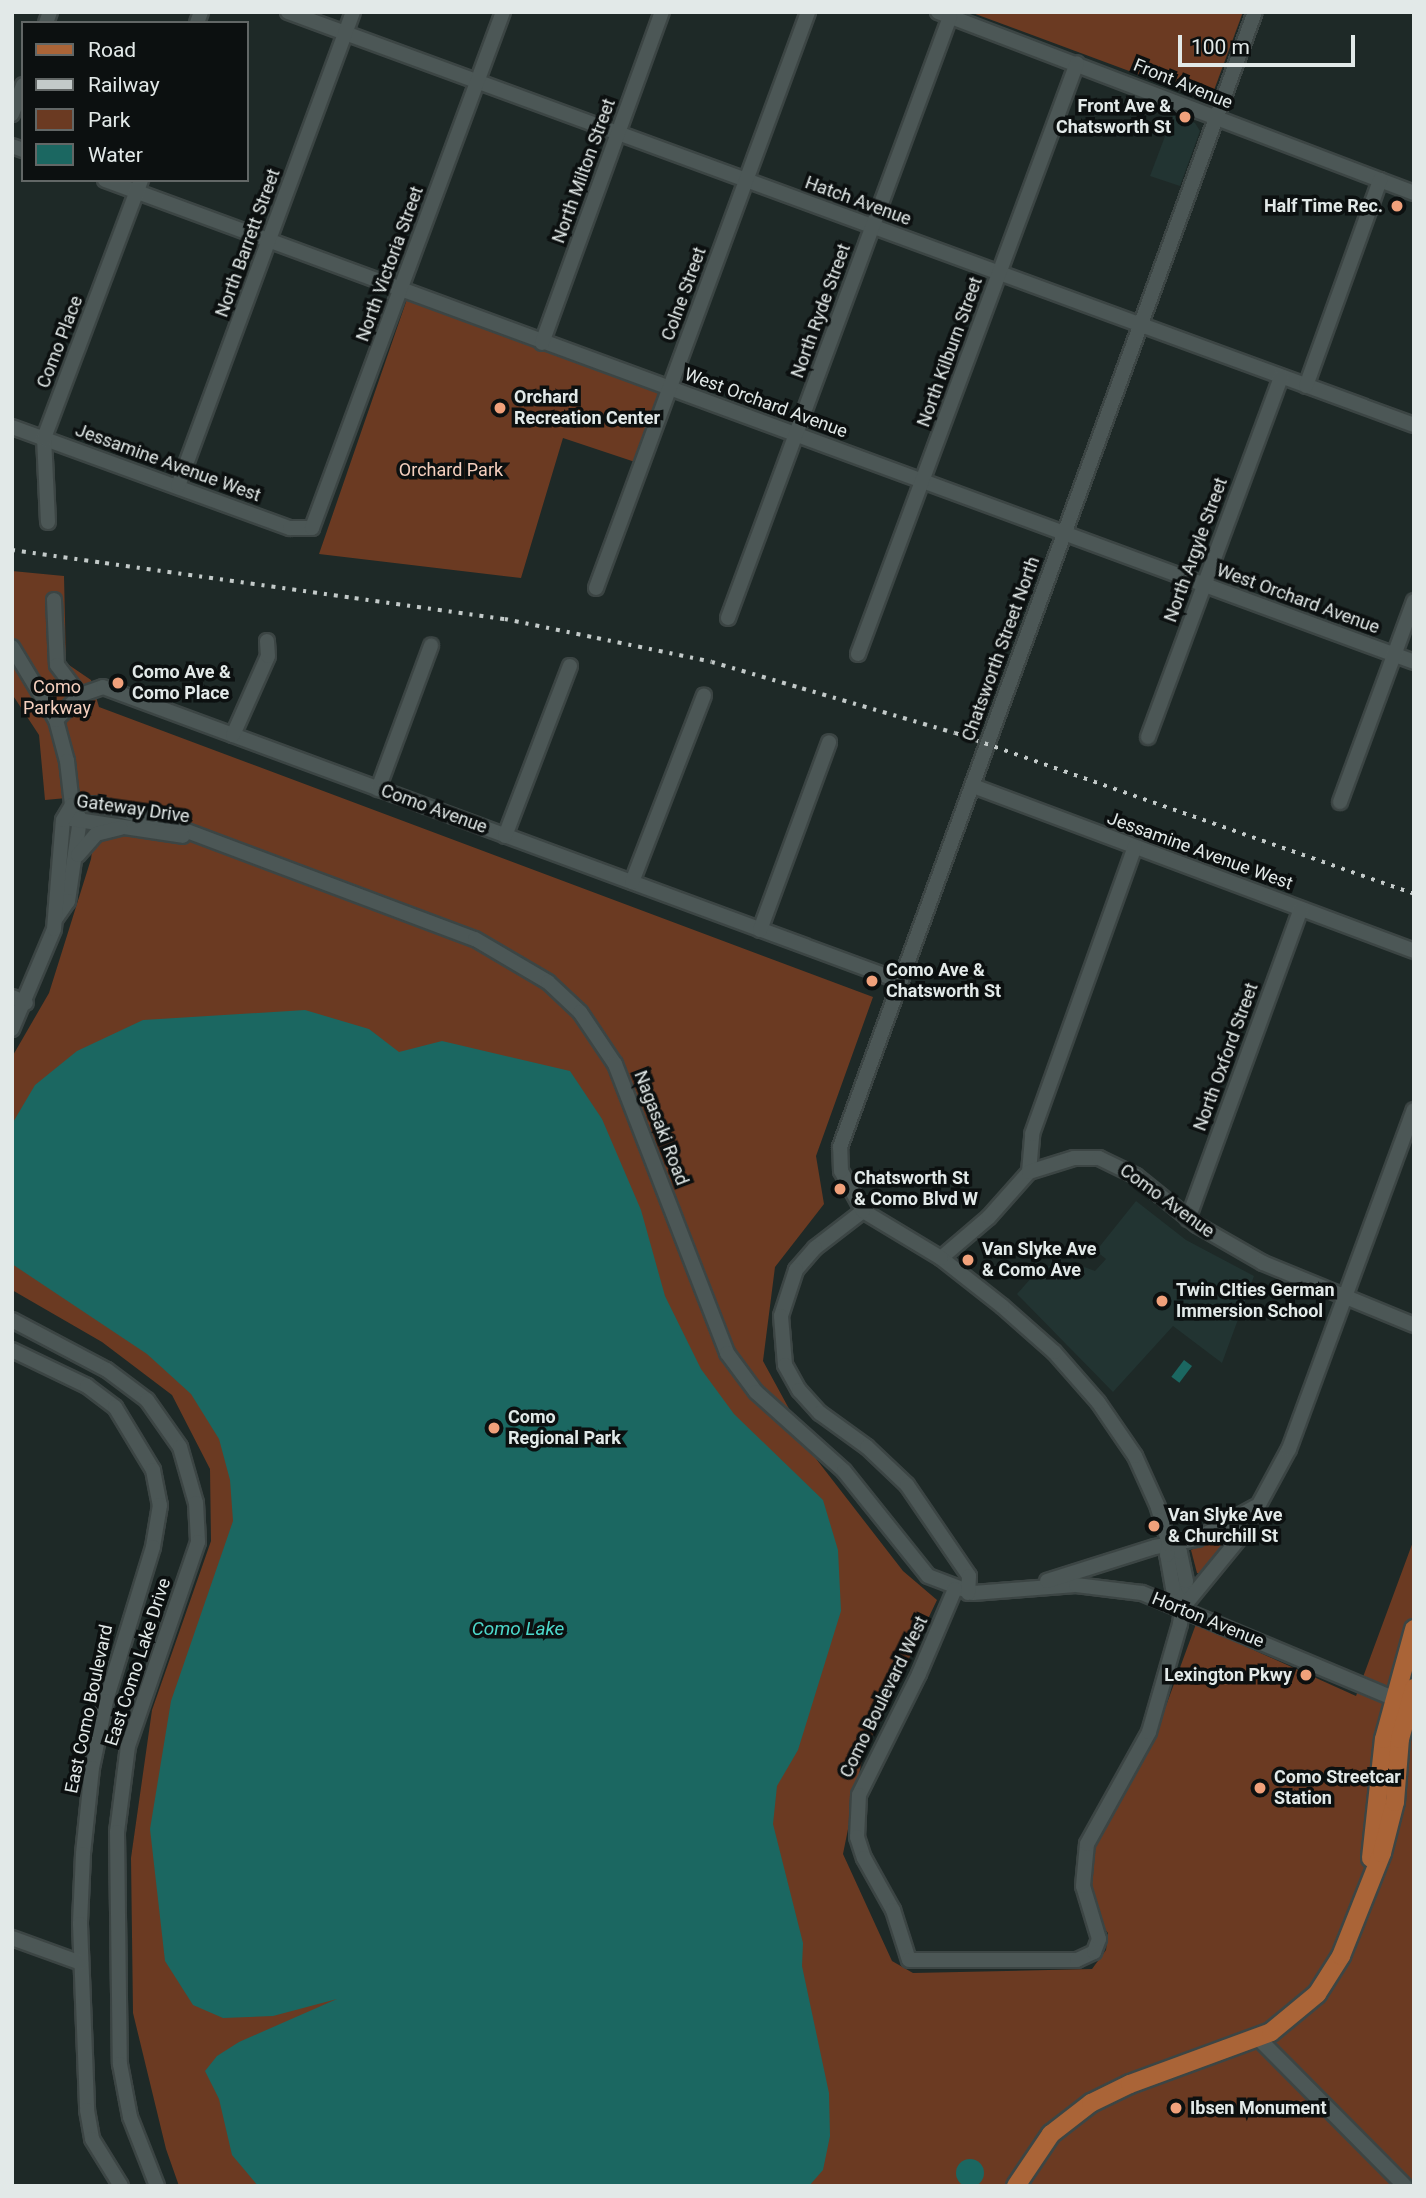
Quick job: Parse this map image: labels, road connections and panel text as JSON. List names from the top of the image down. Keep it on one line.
{"streets":{"street":["Front Avenue","North Milton Street","Hatch Avenue","North Barrett Street","North Victoria Street","Colne Street","North Ryde Street","Como Place","North Kilburn Street","West Orchard Avenue","Jessamine Avenue West","North Argyle Street","Chatsworth Street North","Gateway Drive","Como Avenue","North Oxford Street","Nagasaki Road","Horton Avenue","East Como Lake Drive","Como Boulevard West","East Como Boulevard"]},"crossings":[["Front Avenue","North Ryde Street"],["Front Avenue","North Kilburn Street"],["Front Avenue","Chatsworth Street North"],["North Milton Street","Hatch Avenue"],["North Milton Street","West Orchard Avenue"],["Hatch Avenue","North Barrett Street"],["Hatch Avenue","North Victoria Street"],["Hatch Avenue","Colne Street"],["Hatch Avenue","North Ryde Street"],["Hatch Avenue","North Kilburn Street"],["Hatch Avenue","North Argyle Street"],["Hatch Avenue","Chatsworth Street North"],["North Barrett Street","West Orchard Avenue"],["North Barrett Street","Jessamine Avenue West"],["North Victoria Street","West Orchard Avenue"],["North Victoria Street","Jessamine Avenue West"],["Colne Street","West Orchard Avenue"],["North Ryde Street","West Orchard Avenue"],["Como Place","West Orchard Avenue"],["Como Place","Jessamine Avenue West"],["North Kilburn Street","West Orchard Avenue"],["West Orchard Avenue","North Argyle Street"],["West Orchard Avenue","Chatsworth Street North"],["Jessamine Avenue West","Chatsworth Street North"],["Jessamine Avenue West","North Oxford Street"],["Chatsworth Street North","Como Avenue"],["Gateway Drive","Nagasaki Road"],["Como Avenue","North Oxford Street"],["Nagasaki Road","Horton Avenue"],["Nagasaki Road","Como Boulevard West"],["Horton Avenue","Como Boulevard West"]],"water":["Como Lake"],"parks":["Orchard Park","Como Parkway"],"places":["Front Ave & Chatsworth St","Half Time Rec.","Orchard Recreation Center","Como Ave & Como Place","Como Ave & Chatsworth St","Chatsworth St & Como Blvd W","Van Slyke Ave & Como Ave","Twin CIties German Immersion School","Como Regional Park","Van Slyke Ave & Churchill St","Lexington Pkwy","Como Streetcar Station","Ibsen Monument"],"legend":["Road","Railway","Park","Water"],"scale_bar":"100 m"}
